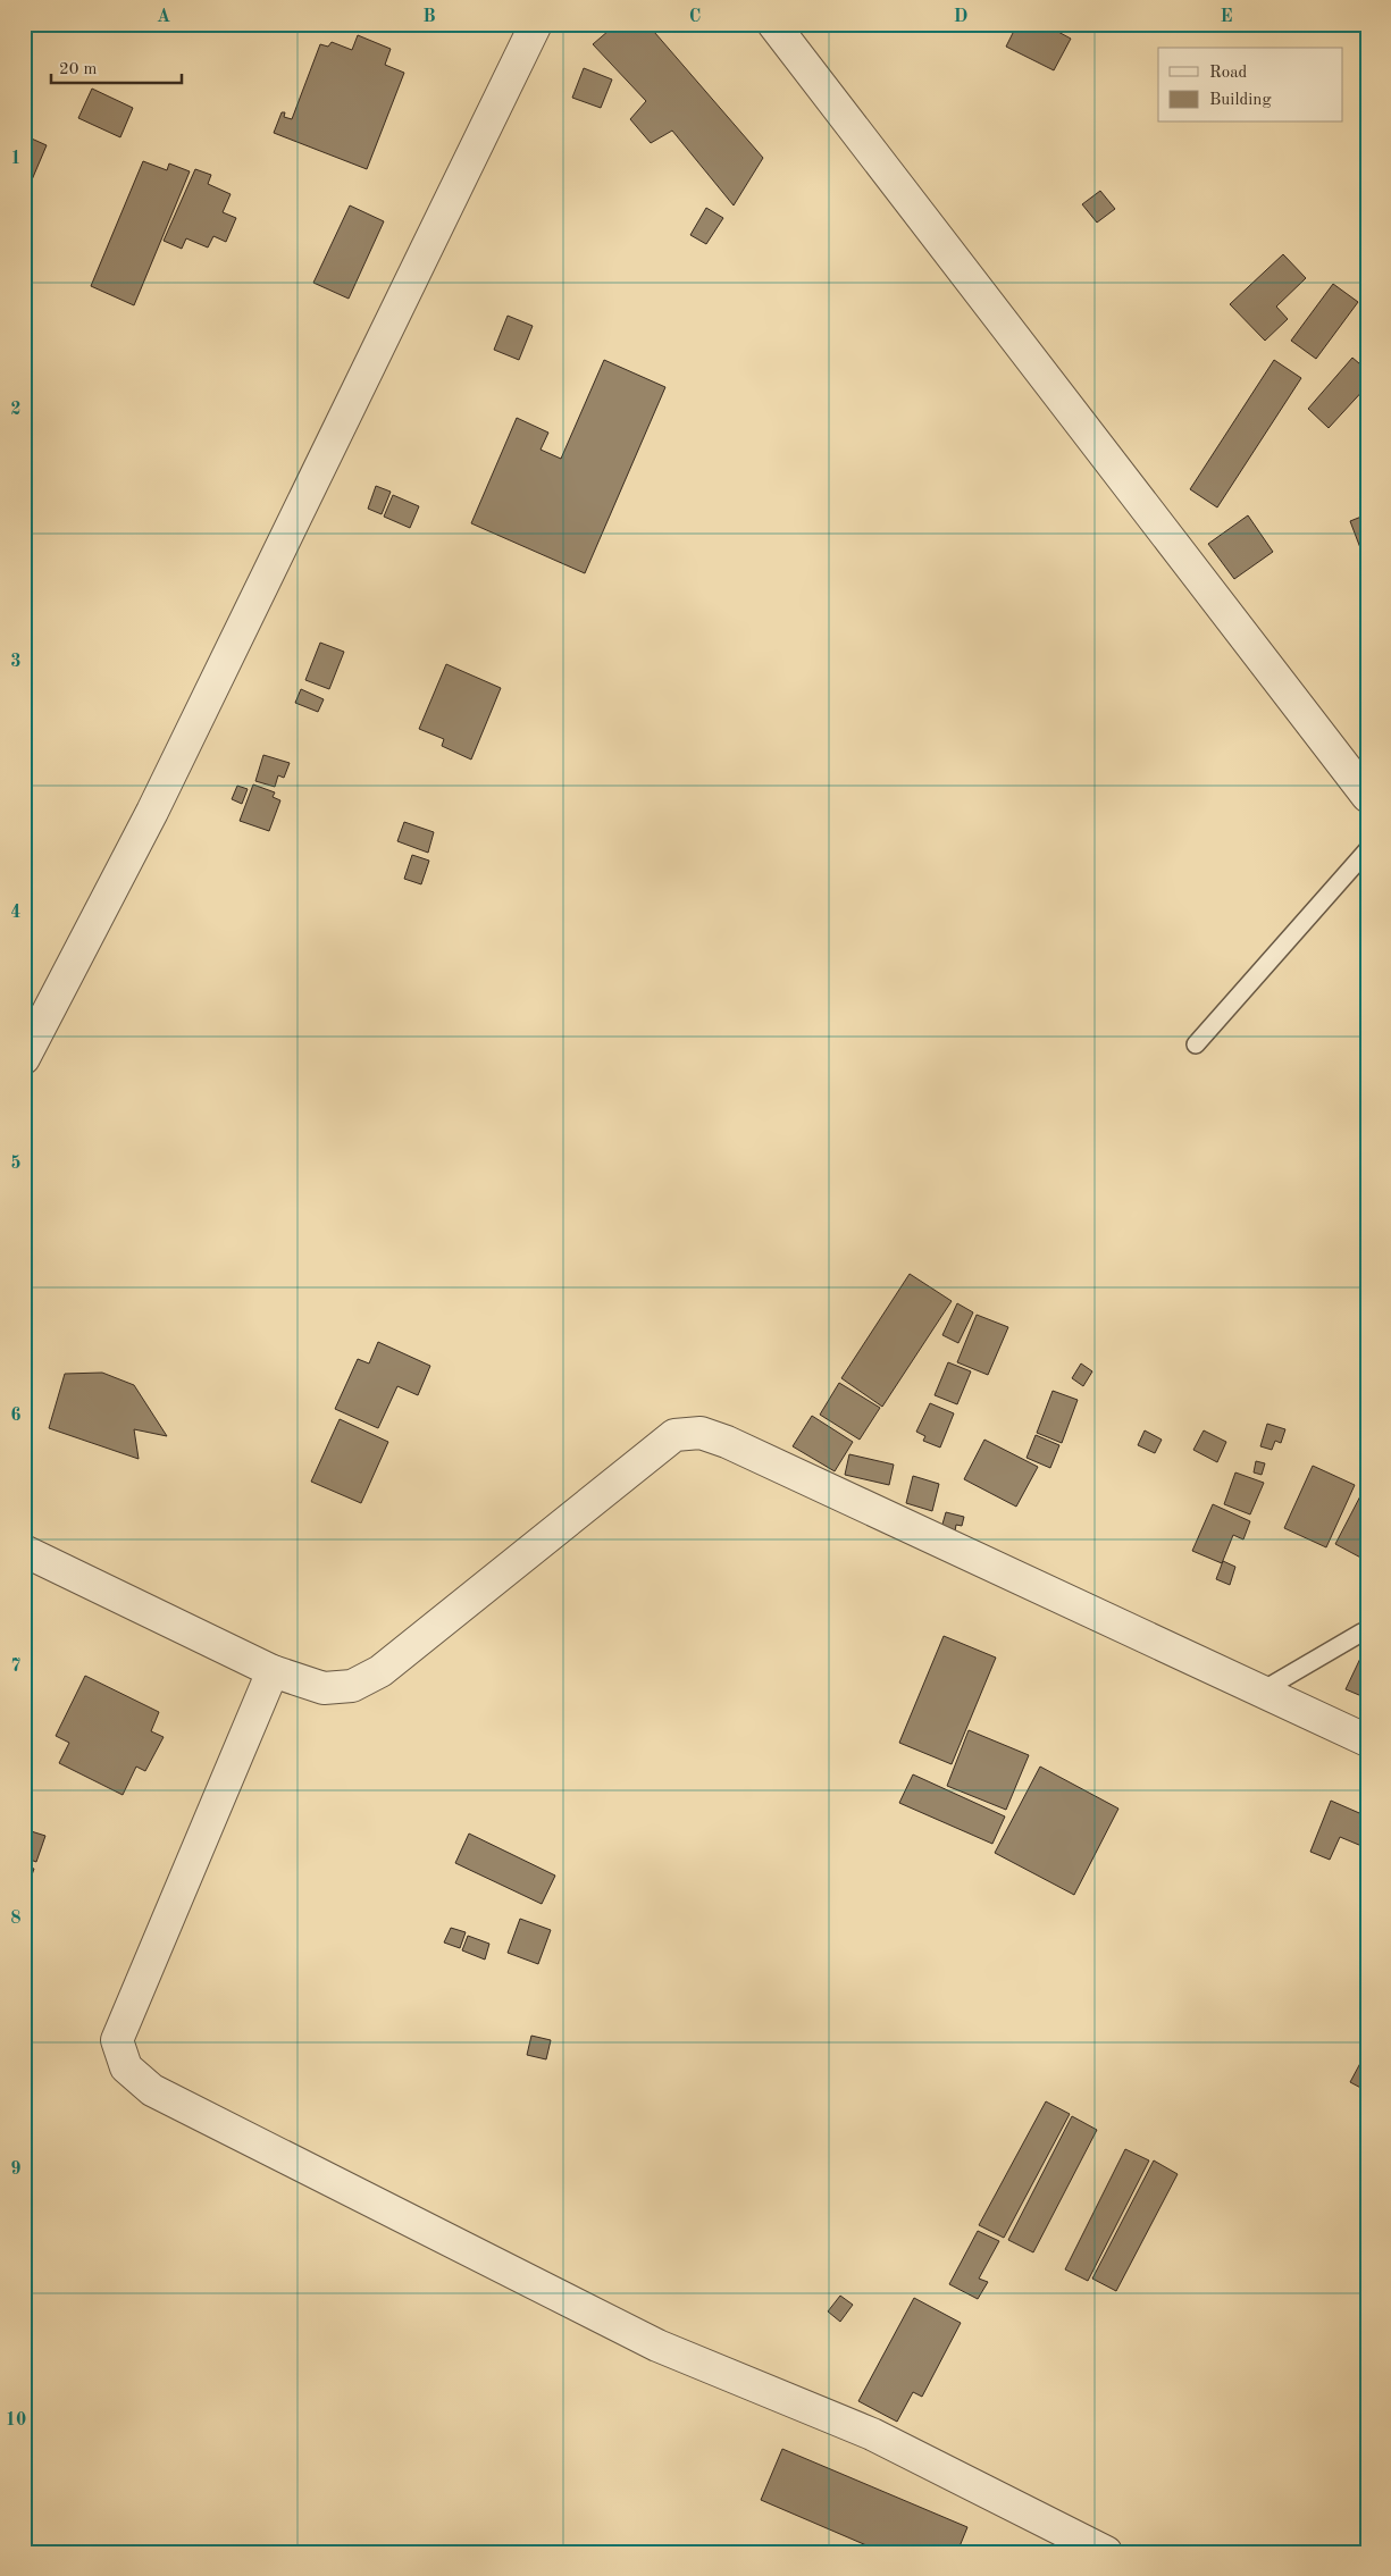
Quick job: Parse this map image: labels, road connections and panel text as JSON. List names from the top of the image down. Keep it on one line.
{"legend":["Road","Building"],"scale_bar":"20 m","grid":{"columns":["A","B","C","D","E"],"rows":["1","2","3","4","5","6","7","8","9","10"]}}
